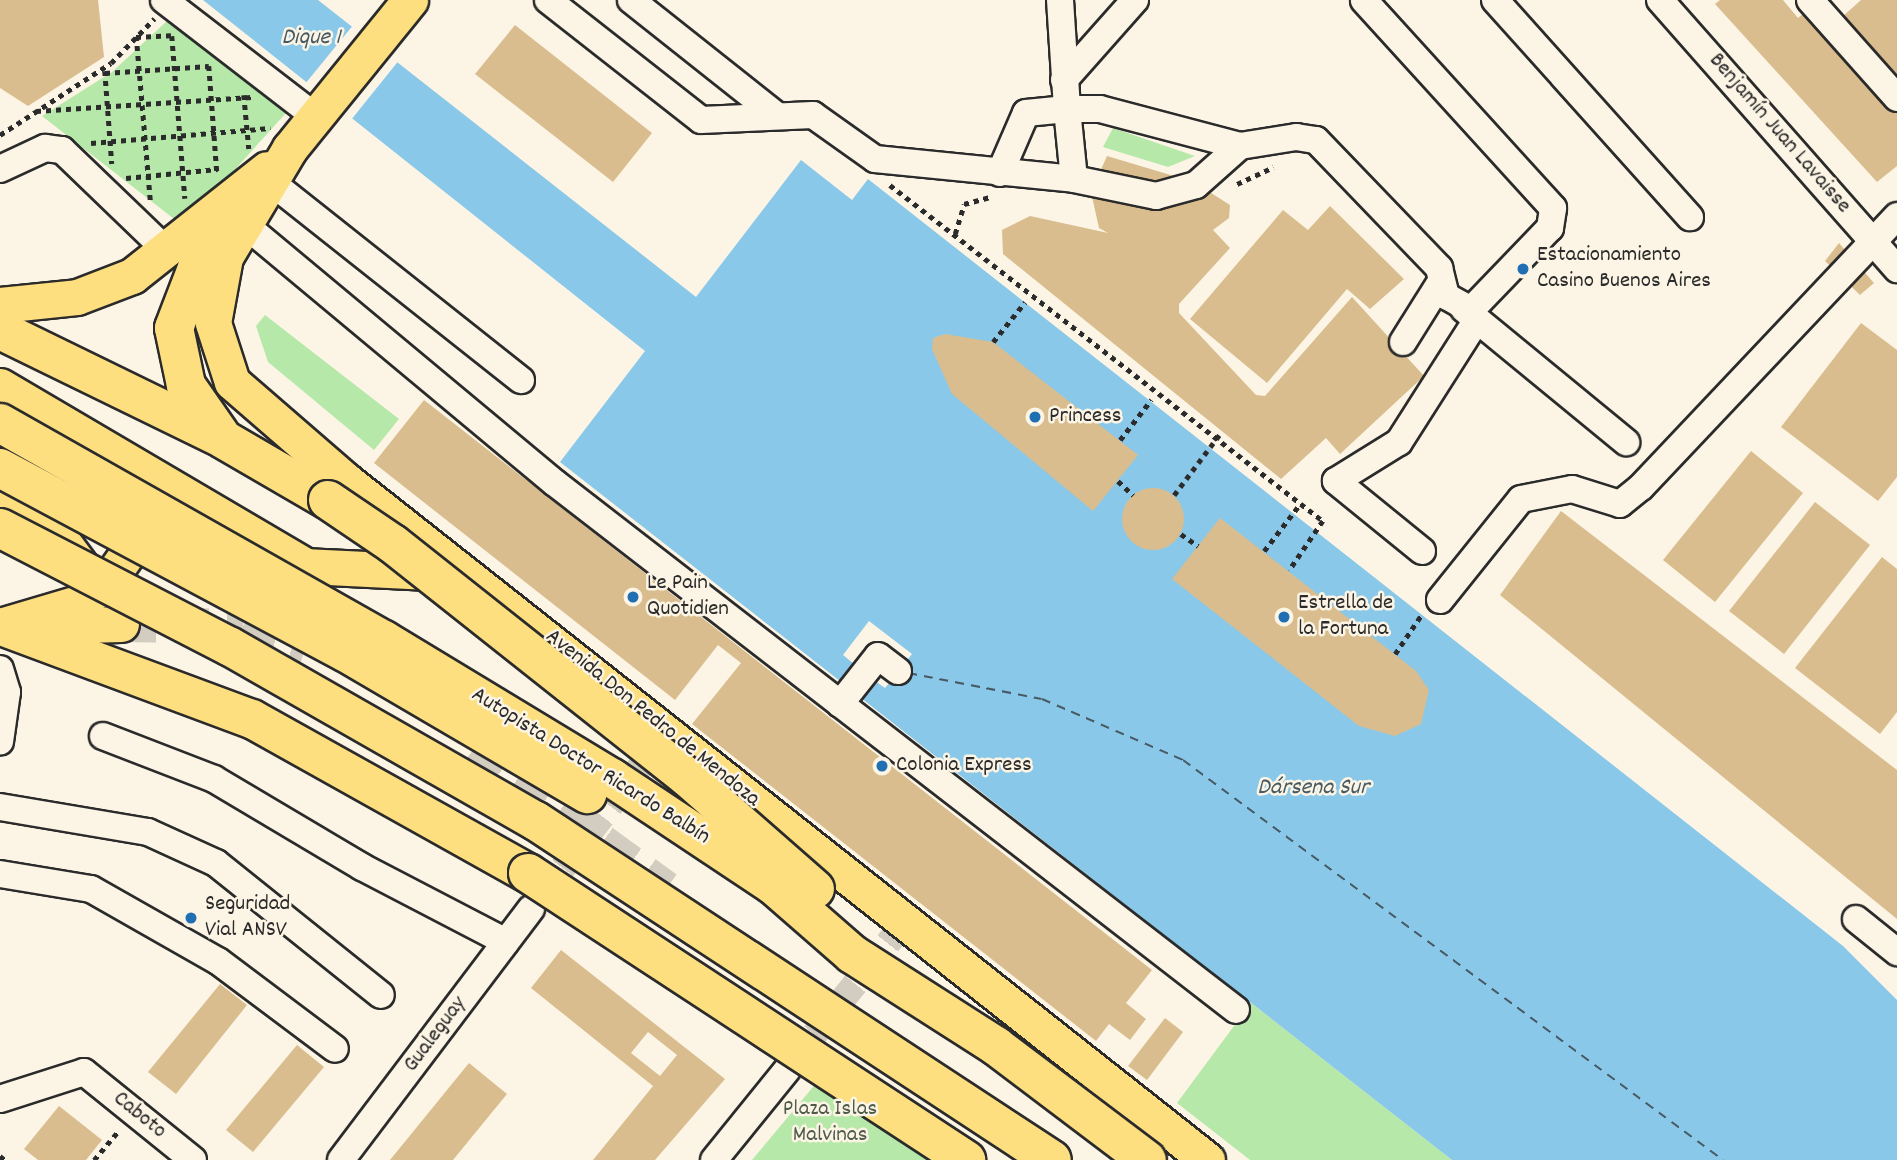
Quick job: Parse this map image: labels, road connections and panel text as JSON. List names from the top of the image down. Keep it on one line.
{"streets":{"highway":["Autopista Doctor Ricardo Balbín"],"main road":["Avenida Don Pedro de Mendoza"],"street":["Benjamín Juan Lavaisse","Gualeguay","Caboto"]},"water":["Dique 1","Dársena Sur"],"parks":["Plaza Islas Malvinas"],"places":["Estacionamiento Casino Buenos Aires","Princess","Le Pain Quotidien","Estrella de la Fortuna","Colonia Express","Seguridad Vial ANSV"]}
